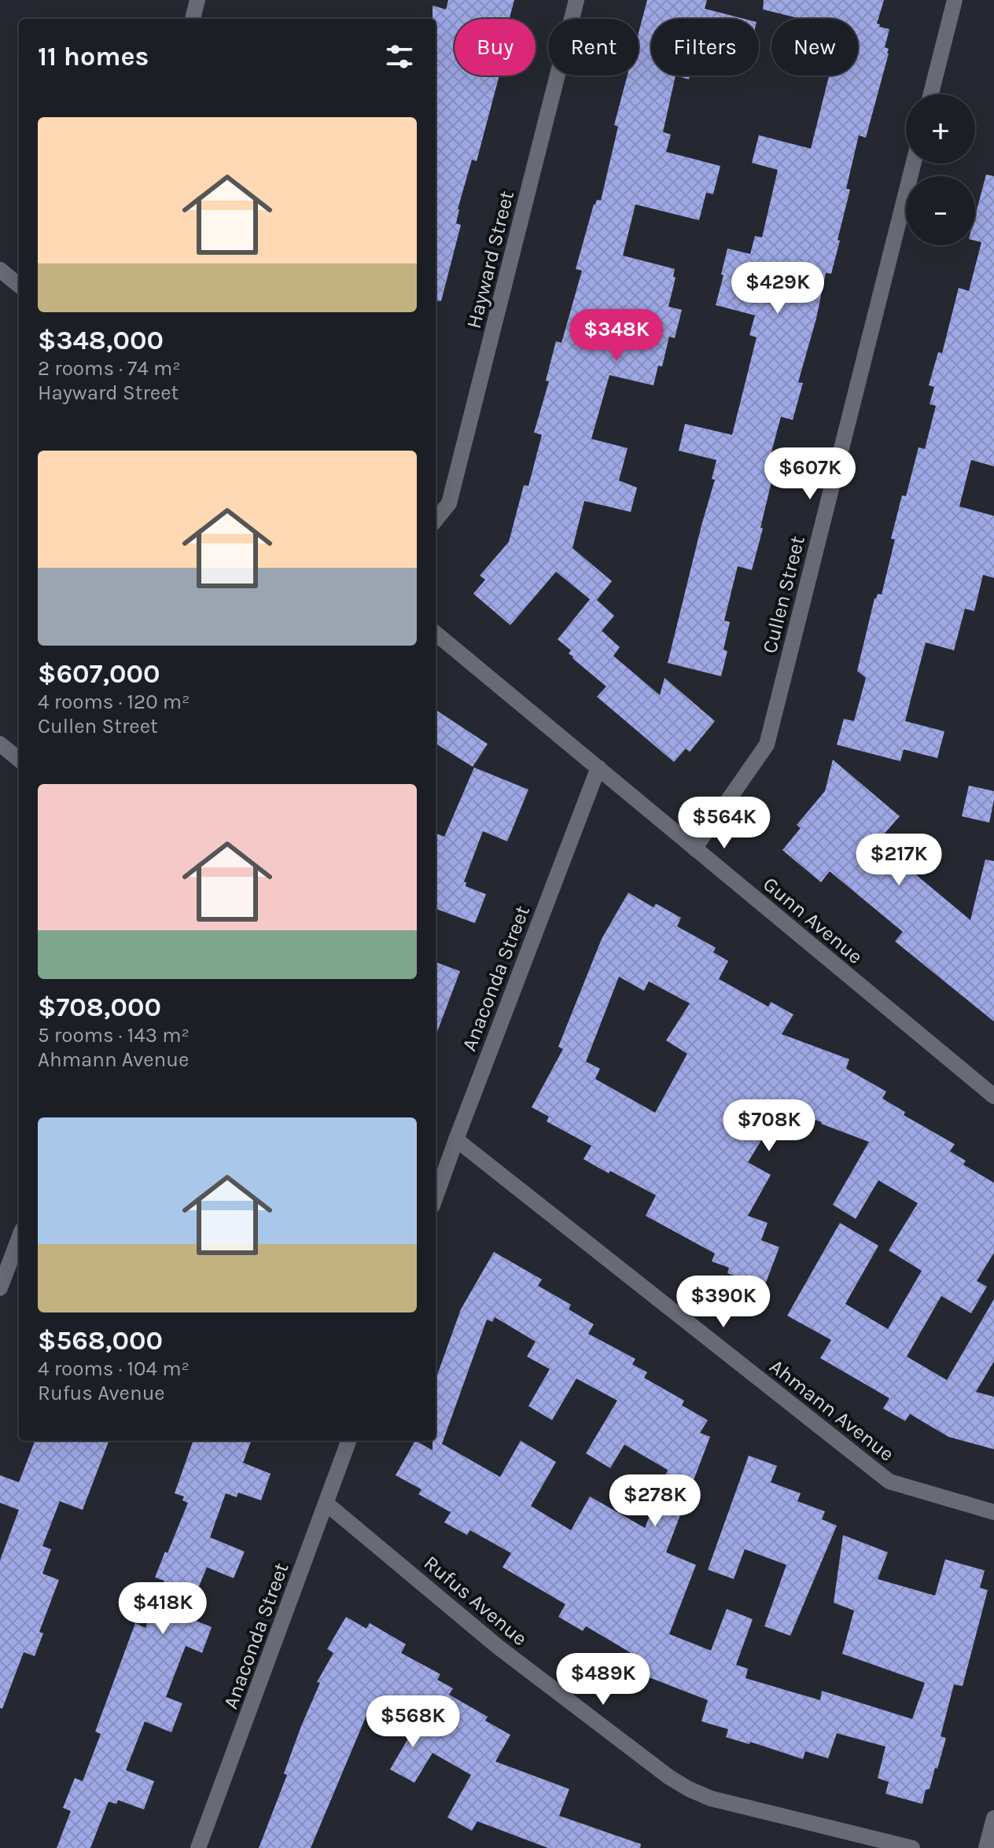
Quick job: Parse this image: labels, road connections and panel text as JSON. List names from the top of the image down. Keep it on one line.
{"streets":{"street":["Hayward Street","Cullen Street","Gunn Avenue","Anaconda Street","Ahmann Avenue","Rufus Avenue"]},"crossings":[["Cullen Street","Gunn Avenue"],["Gunn Avenue","Anaconda Street"],["Anaconda Street","Ahmann Avenue"],["Anaconda Street","Rufus Avenue"]],"page":{"chip":["Buy","Rent","Filters","New"],"heading":"11 homes","map_buttons":["+","−"],"list":[{"name":"$348,000","note":"2 rooms · 74 m² · Hayward Street"},{"name":"$607,000","note":"4 rooms · 120 m² · Cullen Street"},{"name":"$708,000","note":"5 rooms · 143 m² · Ahmann Avenue"},{"name":"$568,000","note":"4 rooms · 104 m² · Rufus Avenue"}],"price":["$429K","$348K","$607K","$564K","$217K","$708K","$390K","$278K","$418K","$489K","$568K"]}}
